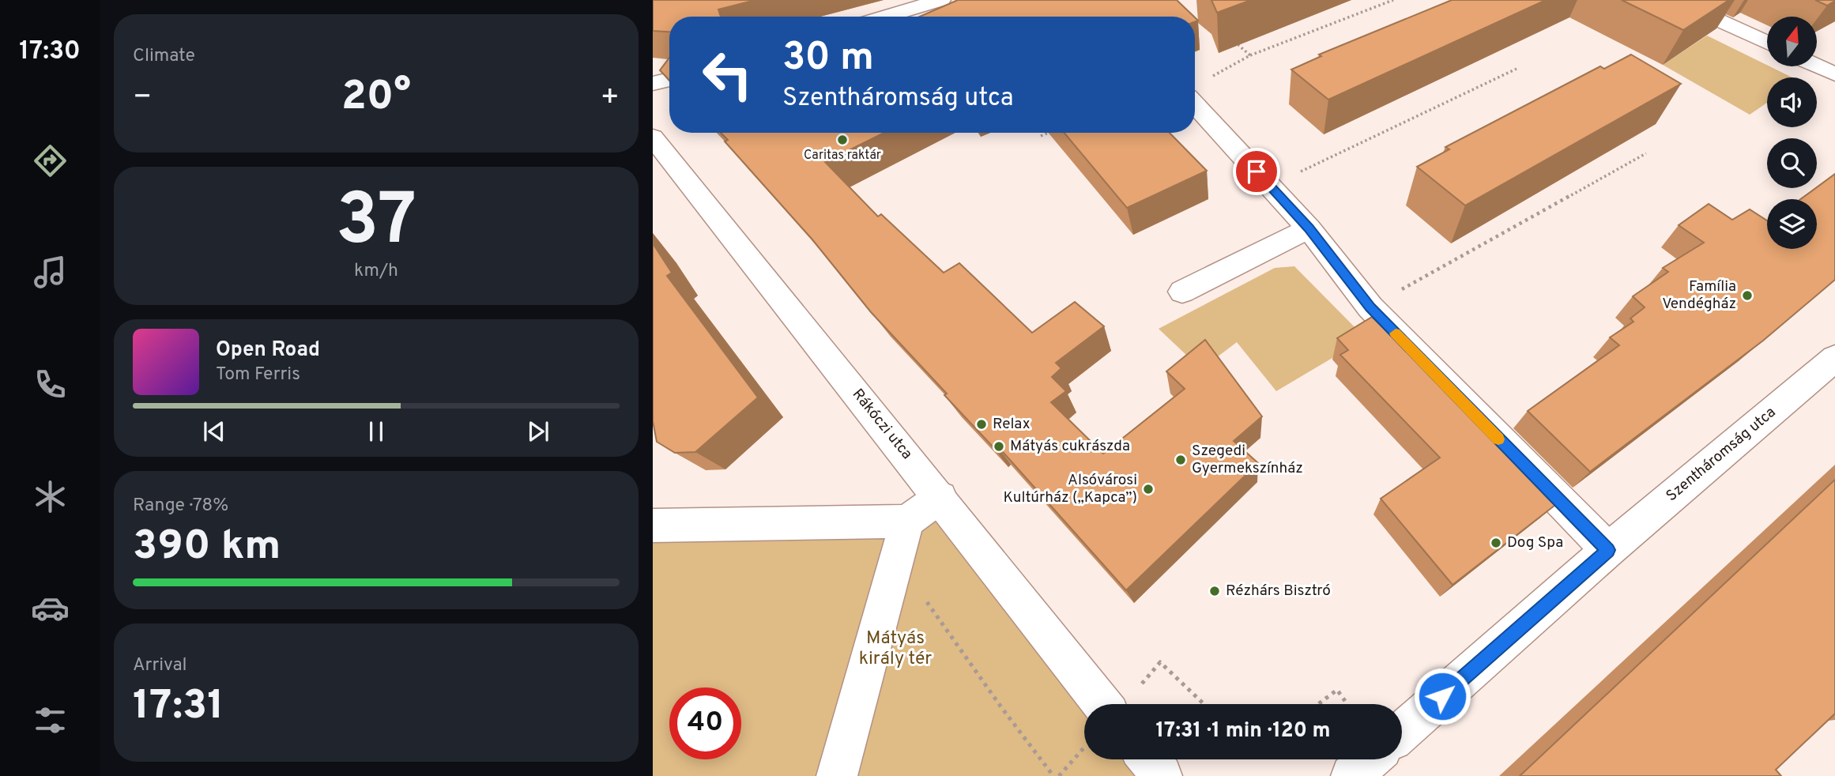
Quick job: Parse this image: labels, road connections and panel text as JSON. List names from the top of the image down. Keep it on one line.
{"streets":{"street":["Rákóczi utca","Szentháromság utca"]},"parks":["Mátyás király tér"],"places":["Caritas raktár","Família Vendégház","Relax","Mátyás cukrászda","Szegedi Gyermekszínház","Alsóvárosi Kultúrház („Kapca”)","Dog Spa","Rézhárs Bisztró"],"north":"top","page":{"tabs":"17:30","tile":["Climate",["37","km/h"],["Range · 78%","390 km"],["Arrival","17:31"]],"turn":["30 m","Szentháromság utca"],"heat":["−","20°","+"],"song":["Open Road","Tom Ferris"],"limit":"40","trip":"17:31 · 1 min · 120 m"}}
